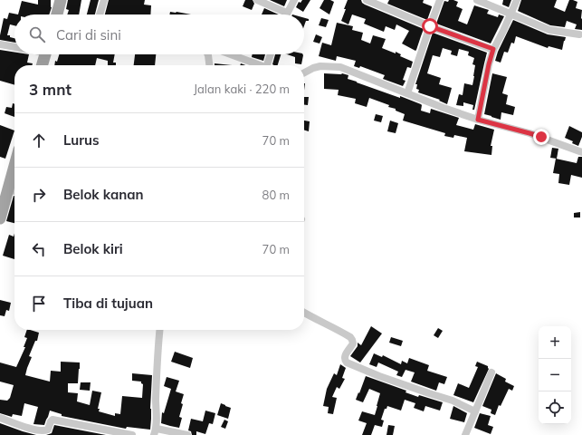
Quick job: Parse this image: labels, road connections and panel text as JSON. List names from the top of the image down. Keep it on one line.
{"page":{"search":"Cari di sini","heading":["3 mnt","Jalan kaki · 220 m"],"list":[["Lurus","70 m"],["Belok kanan","80 m"],["Belok kiri","70 m"],"Tiba di tujuan"],"map_buttons":["+","−"]}}
